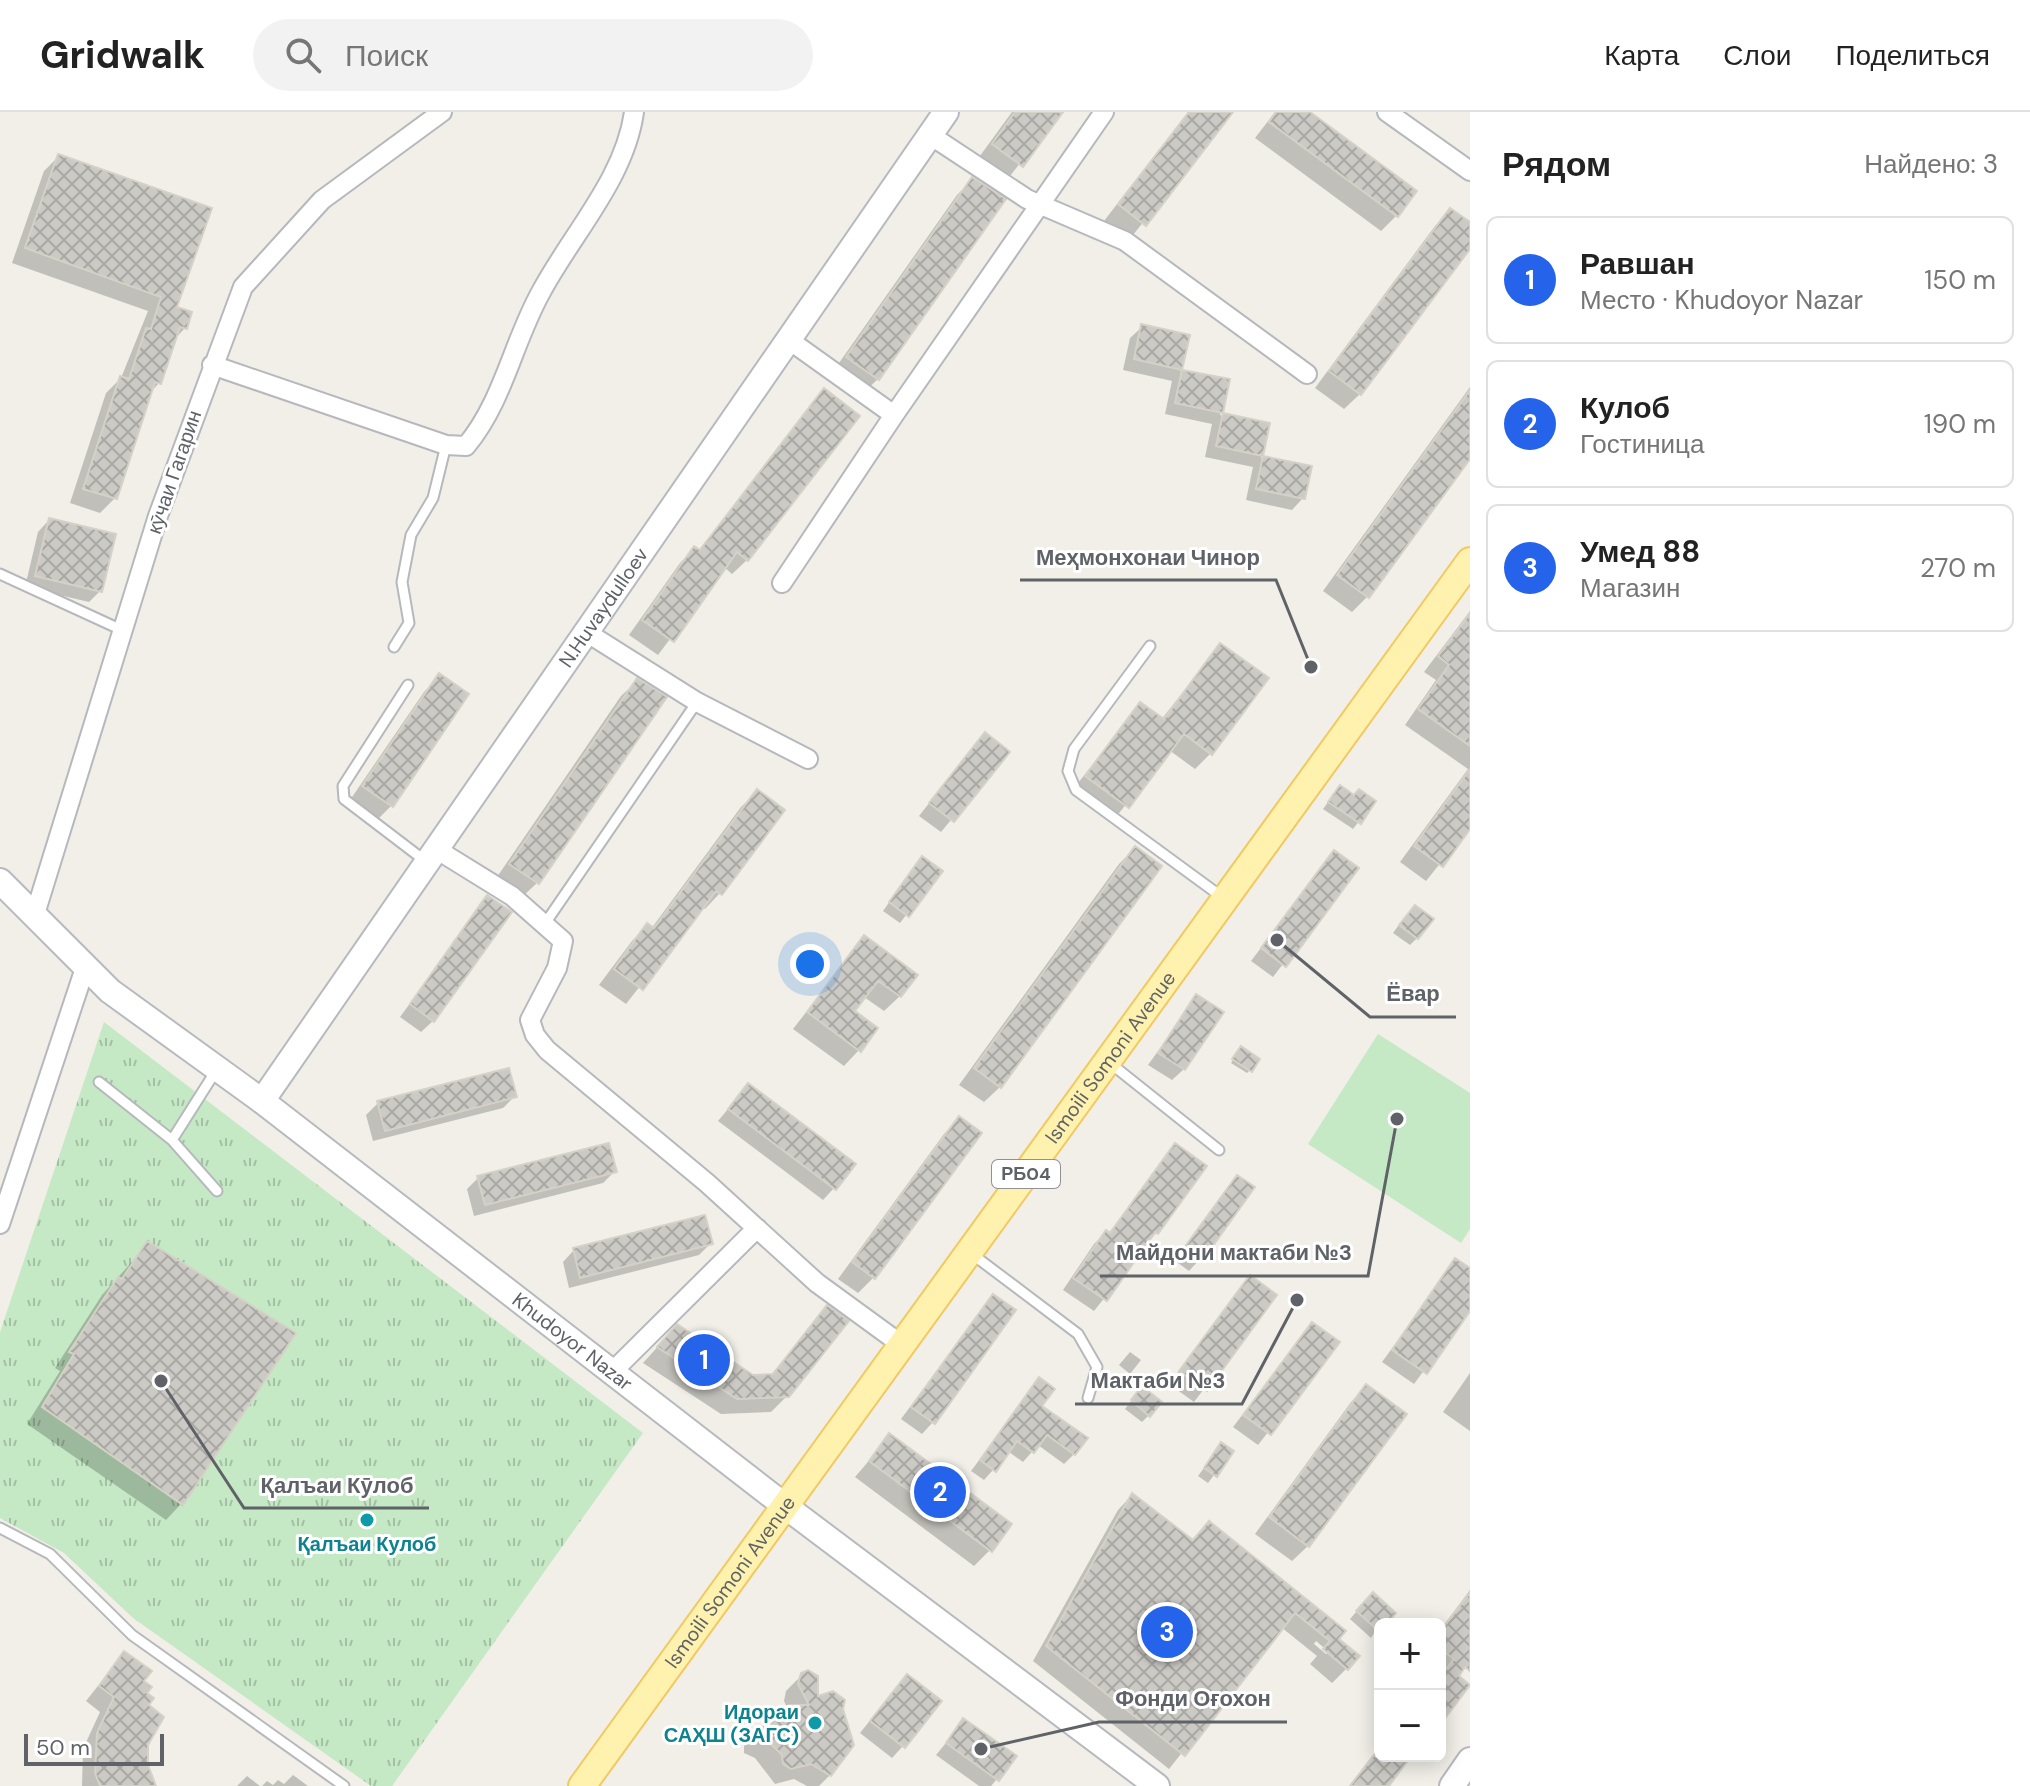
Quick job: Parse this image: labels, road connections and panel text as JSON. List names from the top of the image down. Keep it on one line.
{"streets":{"main road":["Ismoili Somoni Avenue","РБ04"],"street":["кӯчаи Гагарин","N.Huvaydulloev","Khudoyor Nazar"]},"crossings":[["кӯчаи Гагарин","Khudoyor Nazar"],["N.Huvaydulloev","Khudoyor Nazar"],["Ismoili Somoni Avenue","Khudoyor Nazar"]],"places":["Меҳмонхонаи Чинор","Ёвар","Майдони мактаби №3","Мактаби №3","Қалъаи Кӯлоб","Қалъаи Кулоб","Идораи САҲШ (ЗАГС)","Фонди Оғохон"],"scale_bar":"50 m","page":{"header":"Gridwalk","search":"Поиск","nav":["Карта","Слои","Поделиться"],"heading":["Рядом","Найдено: 3"],"list":[{"mark":"1","name":"Равшан","note":"Место · Khudoyor Nazar","value":"150 m"},{"mark":"2","name":"Кулоб","note":"Гостиница","value":"190 m"},{"mark":"3","name":"Умед 88","note":"Магазин","value":"270 m"}],"pins":["1","2","3"],"map_buttons":["+","−"],"scale":"50 m"}}
